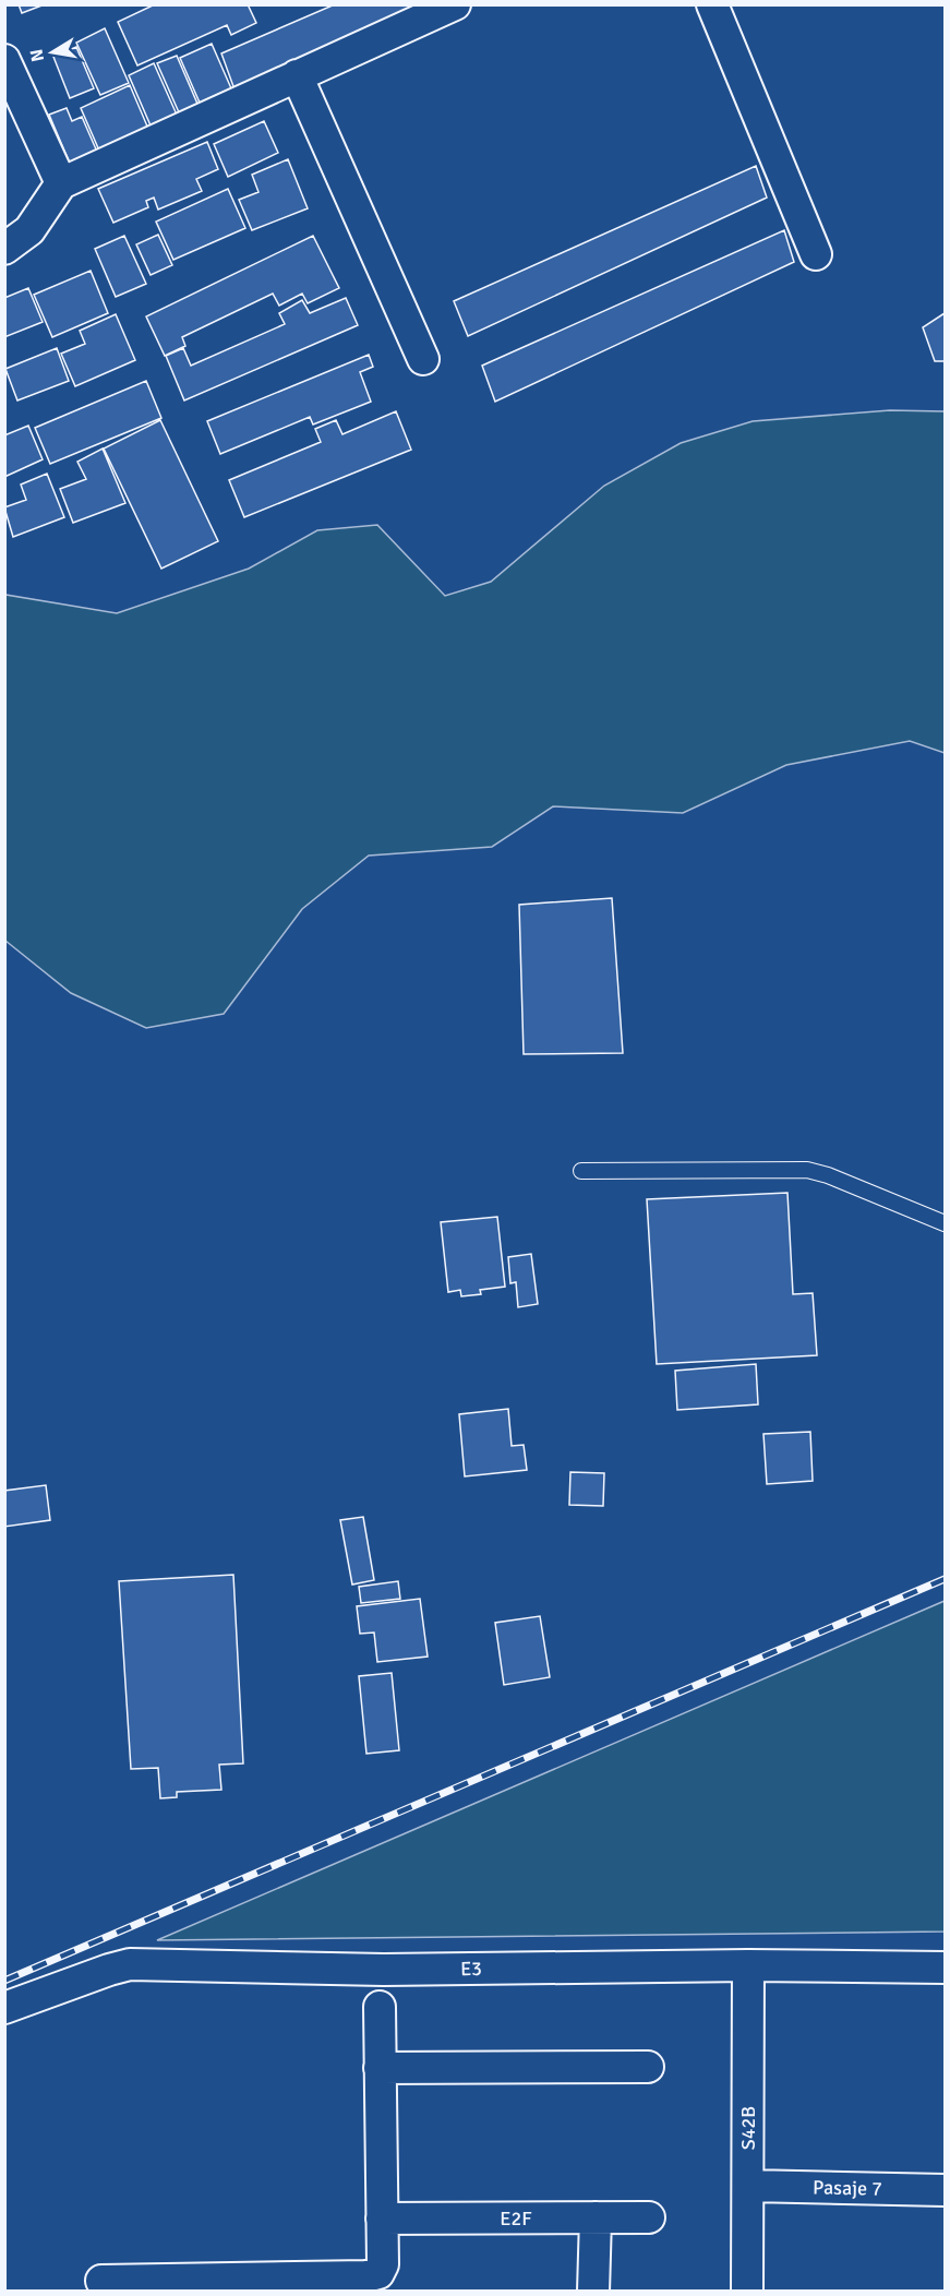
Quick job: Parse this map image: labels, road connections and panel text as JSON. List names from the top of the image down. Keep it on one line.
{"streets":{"street":["E3","S42B","Pasaje 7","E2F"]},"crossings":[["E3","S42B"],["S42B","Pasaje 7"]],"north":"left"}
